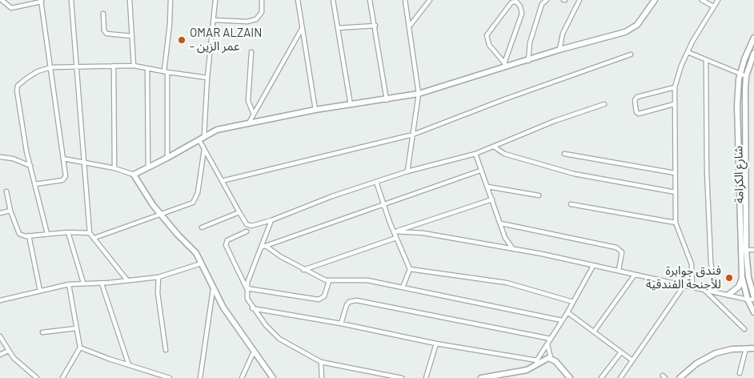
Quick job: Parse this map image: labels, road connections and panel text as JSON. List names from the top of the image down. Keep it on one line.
{"streets":{"street":["شارع الكرامة"]},"places":["OMAR ALZAIN - عمر الزين","فندق جوابرة للأجنحة الفندقية"]}
